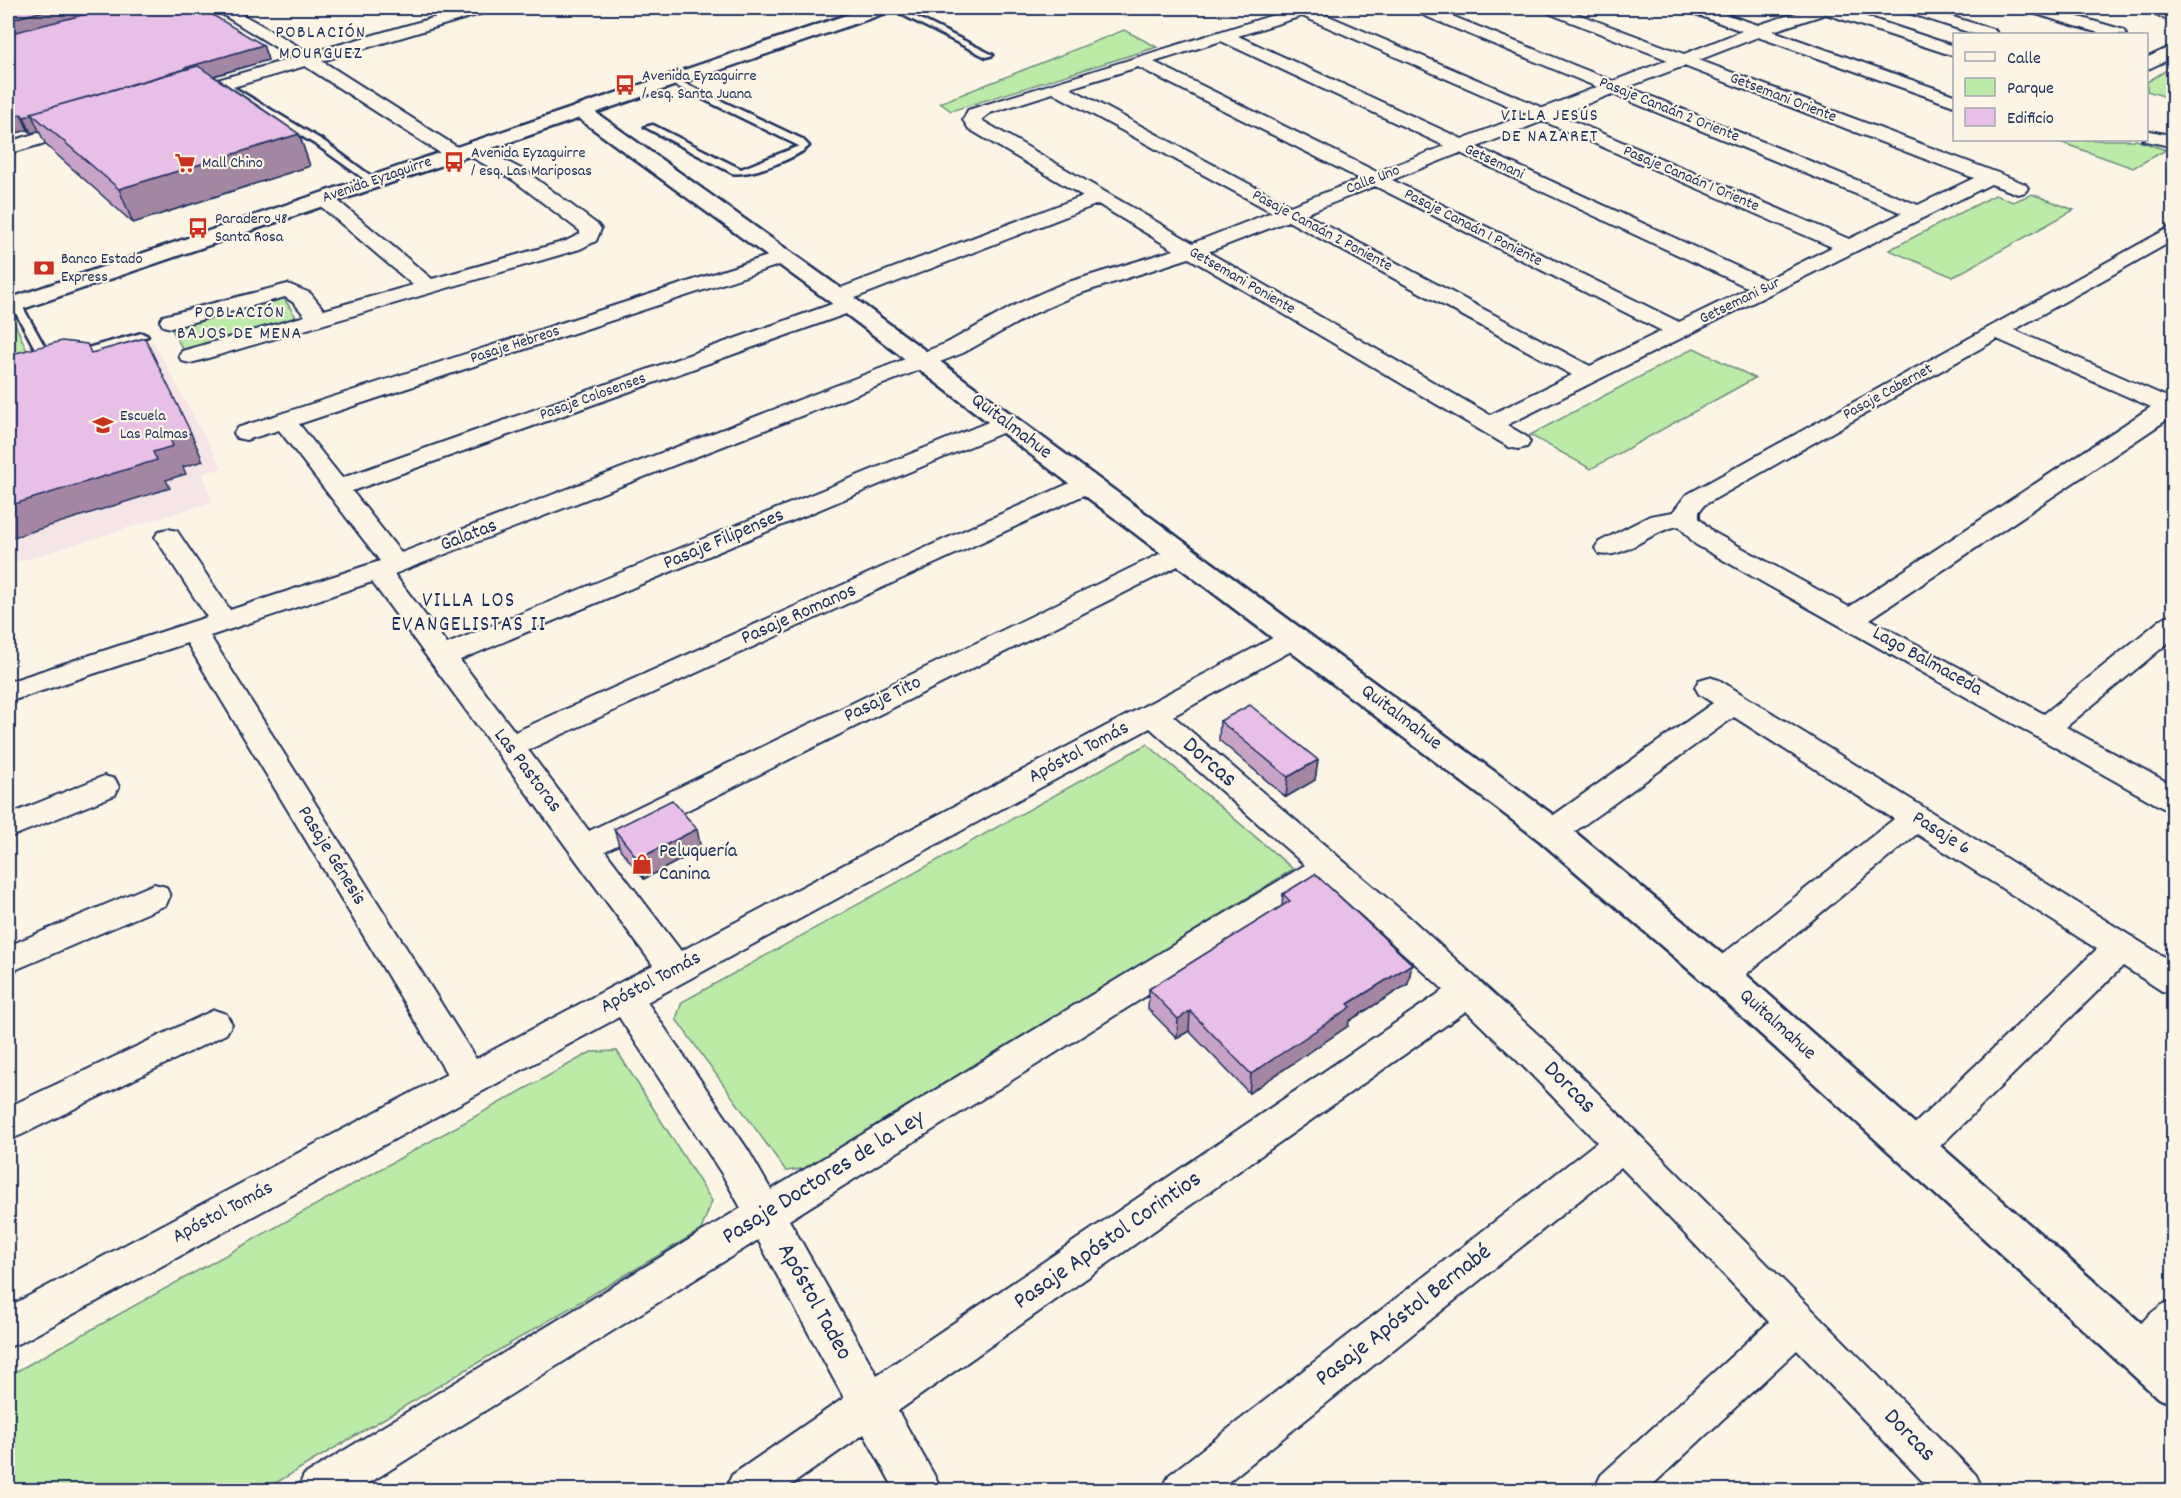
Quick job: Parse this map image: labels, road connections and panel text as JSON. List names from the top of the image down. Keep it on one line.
{"streets":{"street":["Getsemani Oriente","Pasaje Canaán 2 Oriente","Getsemani","Pasaje Canaán 1 Oriente","Avenida Eyzaguirre","Calle Uno","Pasaje Canaán 1 Poniente","Pasaje Canaán 2 Poniente","Getsemani Poniente","Getsemani Sur","Pasaje Hebreos","Pasaje Cabernet","Pasaje Colosenses","Quitalmahue","Galatas","Pasaje Filipenses","Pasaje Romanos","Lago Balmaceda","Pasaje Tito","Apóstol Tomás","Dorcas","Las Pastoras","Pasaje 6","Pasaje Génesis","Pasaje Doctores de la Ley","Pasaje Apóstol Corintios","Apóstol Tadeo","Pasaje Apóstol Bernabé"]},"crossings":[["Getsemani Oriente","Calle Uno"],["Getsemani Oriente","Getsemani Sur"],["Pasaje Canaán 2 Oriente","Calle Uno"],["Pasaje Canaán 2 Oriente","Getsemani Sur"],["Getsemani","Calle Uno"],["Getsemani","Getsemani Sur"],["Pasaje Canaán 1 Oriente","Calle Uno"],["Pasaje Canaán 1 Oriente","Getsemani Sur"],["Avenida Eyzaguirre","Quitalmahue"],["Calle Uno","Pasaje Canaán 1 Poniente"],["Calle Uno","Pasaje Canaán 2 Poniente"],["Calle Uno","Getsemani Poniente"],["Calle Uno","Quitalmahue"],["Calle Uno","Galatas"],["Pasaje Canaán 1 Poniente","Getsemani Sur"],["Pasaje Canaán 2 Poniente","Getsemani Poniente"],["Pasaje Canaán 2 Poniente","Getsemani Sur"],["Getsemani Poniente","Getsemani Sur"],["Getsemani Poniente","Pasaje Colosenses"],["Pasaje Hebreos","Quitalmahue"],["Pasaje Hebreos","Las Pastoras"],["Pasaje Cabernet","Lago Balmaceda"],["Pasaje Colosenses","Quitalmahue"],["Pasaje Colosenses","Las Pastoras"],["Quitalmahue","Galatas"],["Quitalmahue","Pasaje Filipenses"],["Quitalmahue","Pasaje Romanos"],["Quitalmahue","Pasaje Tito"],["Quitalmahue","Apóstol Tomás"],["Quitalmahue","Pasaje 6"],["Galatas","Las Pastoras"],["Galatas","Pasaje Génesis"],["Pasaje Filipenses","Las Pastoras"],["Pasaje Romanos","Las Pastoras"],["Pasaje Tito","Las Pastoras"],["Apóstol Tomás","Dorcas"],["Apóstol Tomás","Las Pastoras"],["Apóstol Tomás","Pasaje Génesis"],["Apóstol Tomás","Apóstol Tadeo"],["Dorcas","Pasaje Doctores de la Ley"],["Dorcas","Pasaje Apóstol Corintios"],["Dorcas","Pasaje Apóstol Bernabé"],["Pasaje Doctores de la Ley","Apóstol Tadeo"],["Pasaje Apóstol Corintios","Apóstol Tadeo"]],"districts":["POBLACIÓN MOURGUEZ","VILLA JESÚS DE NAZARET","POBLACIÓN BAJOS DE MENA","VILLA LOS EVANGELISTAS II"],"places":{"bus stop":["Avenida Eyzaguirre / esq. Santa Juana","Avenida Eyzaguirre / esq. Las Mariposas","Paradero 48 Santa Rosa"],"supermarket":["Mall Chino"],"bank":["Banco Estado Express"],"school or university":["Escuela Las Palmas"],"shop":["Peluquería Canina"]},"legend":["Calle","Parque","Edificio"]}
